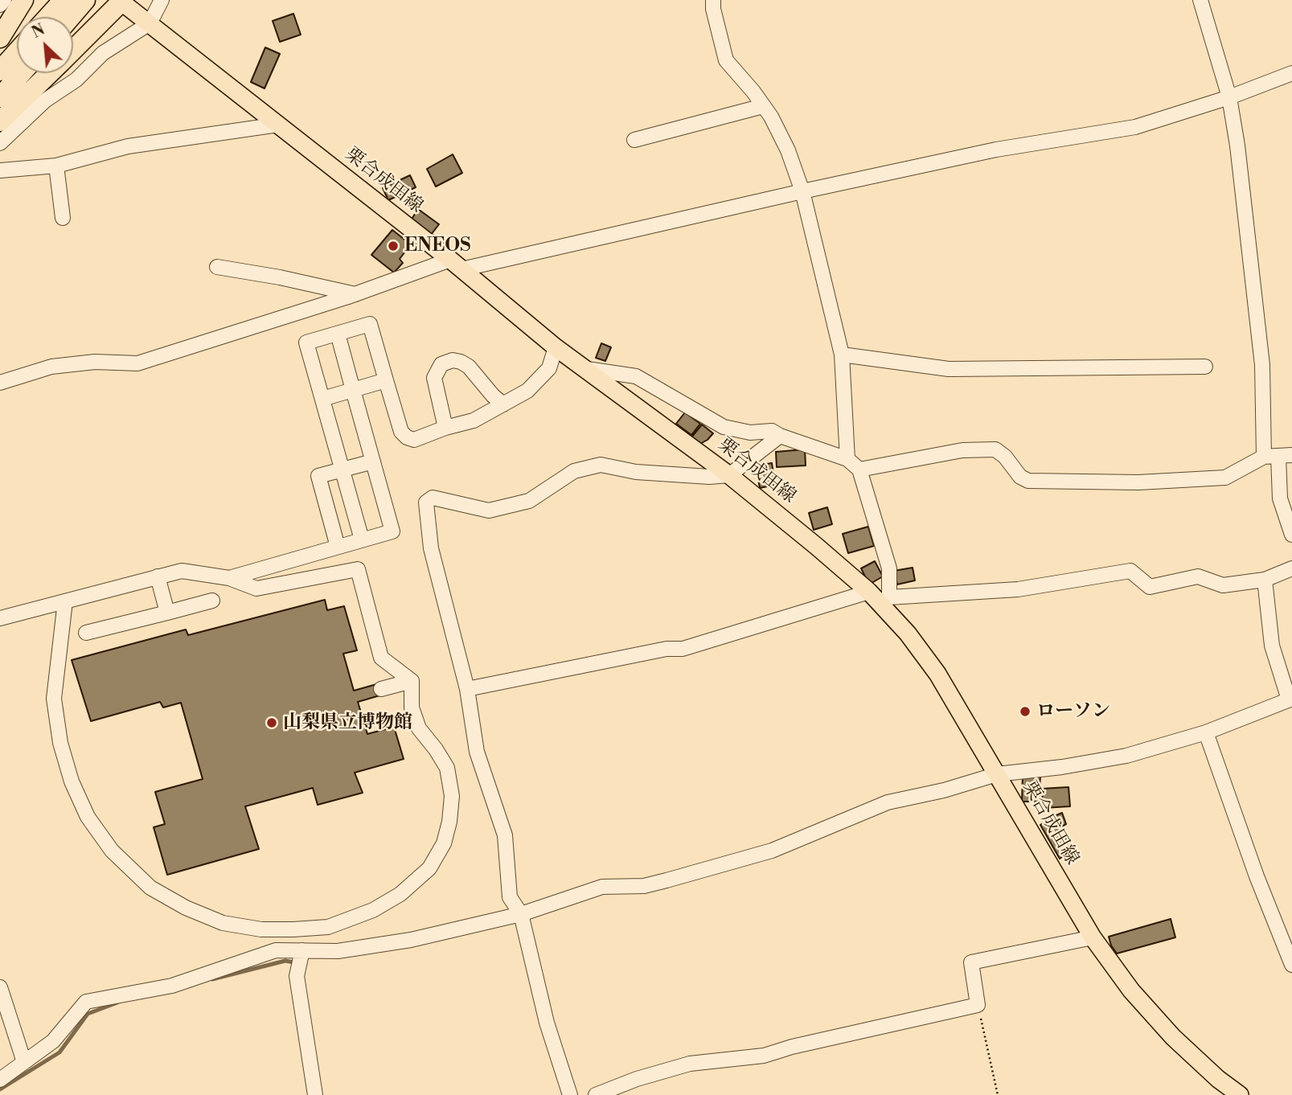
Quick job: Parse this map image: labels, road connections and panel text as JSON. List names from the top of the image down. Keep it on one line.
{"streets":{"main road":["栗合成田線"]},"places":["ENEOS","ローソン","山梨県立博物館"],"north":"top left"}
